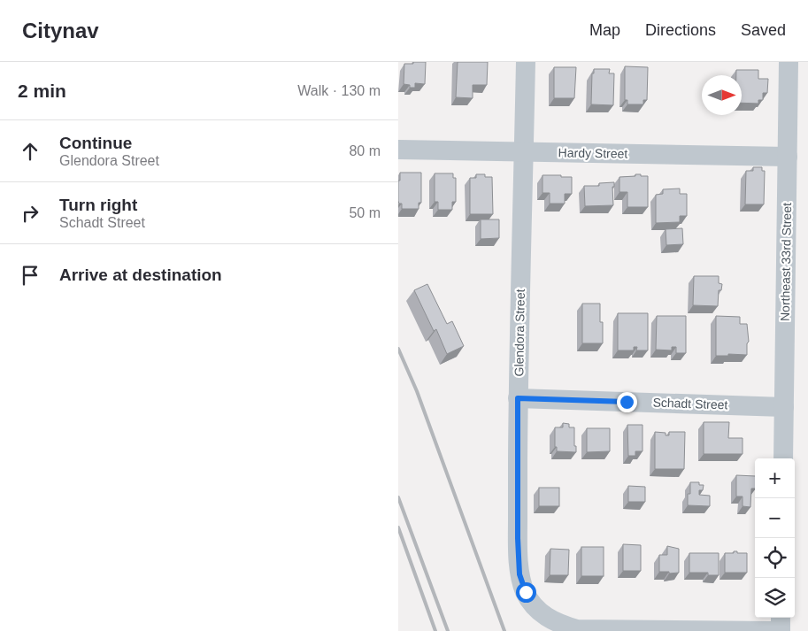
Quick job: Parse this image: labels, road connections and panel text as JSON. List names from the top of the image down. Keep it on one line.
{"streets":{"street":["Hardy Street","Northeast 33rd Street","Glendora Street","Schadt Street"]},"crossings":[["Hardy Street","Northeast 33rd Street"],["Hardy Street","Glendora Street"],["Northeast 33rd Street","Schadt Street"],["Glendora Street","Schadt Street"]],"north":"right","page":{"header":"Citynav","nav":["Map","Directions","Saved"],"heading":["2 min","Walk · 130 m"],"list":[["Continue","Glendora Street","80 m"],["Turn right","Schadt Street","50 m"],"Arrive at destination"],"map_buttons":["+","−"]}}
